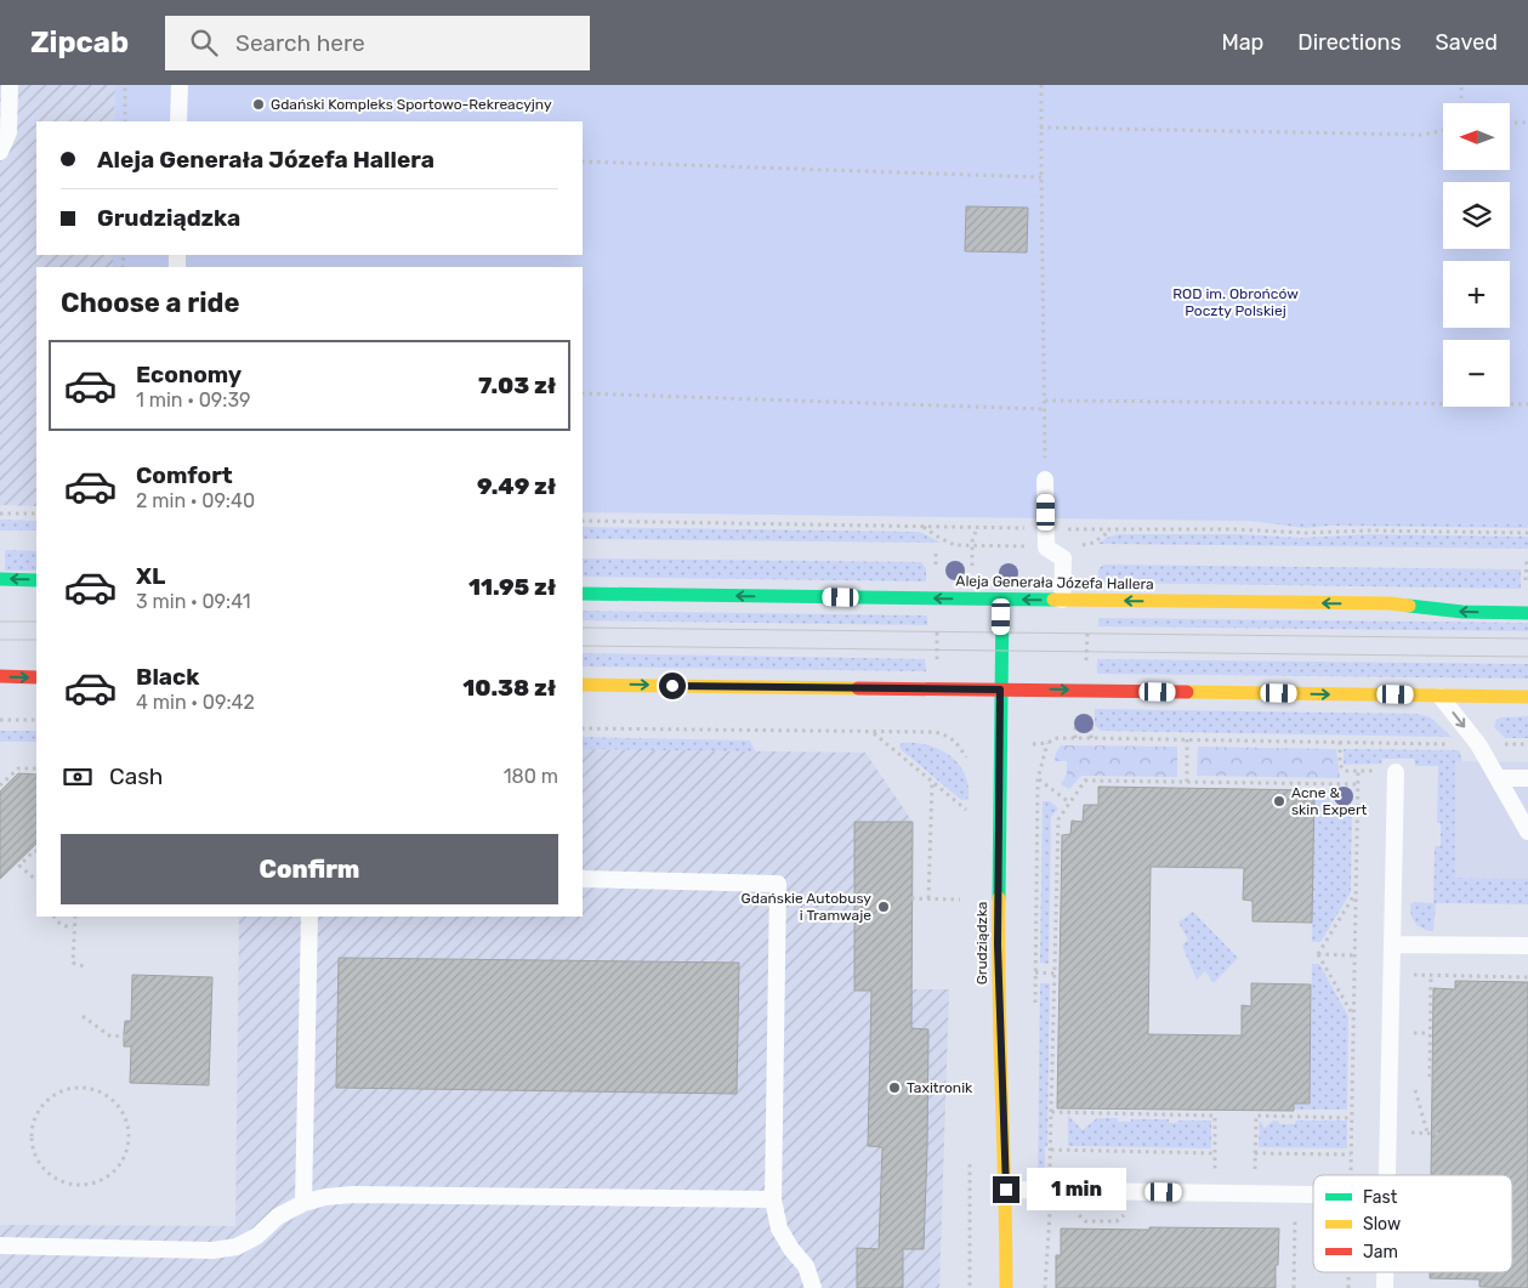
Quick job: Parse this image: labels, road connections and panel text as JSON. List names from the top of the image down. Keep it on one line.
{"streets":{"main road":["Aleja Generała Józefa Hallera","Grudziądzka"]},"crossings":[["Aleja Generała Józefa Hallera","Grudziądzka"]],"parks":["ROD im. Obrońców Poczty Polskiej"],"places":["Gdański Kompleks Sportowo-Rekreacyjny","Acne & skin Expert","Gdańskie Autobusy i Tramwaje","Taxitronik"],"legend":["Fast","Slow","Jam"],"north":"left","page":{"header":"Zipcab","search":"Search here","nav":["Map","Directions","Saved"],"map_buttons":["+","−"],"banner":["Aleja Generała Józefa Hallera","Grudziądzka"],"heading":"Choose a ride","list":[{"name":"Economy","note":"1 min · 09:39","value":"7.03 zł"},{"name":"Comfort","note":"2 min · 09:40","value":"9.49 zł"},{"name":"XL","note":"3 min · 09:41","value":"11.95 zł"},{"name":"Black","note":"4 min · 09:42","value":"10.38 zł"}],"pay":["Cash","180 m"],"buttons":"Confirm","bubble":"1 min"}}
